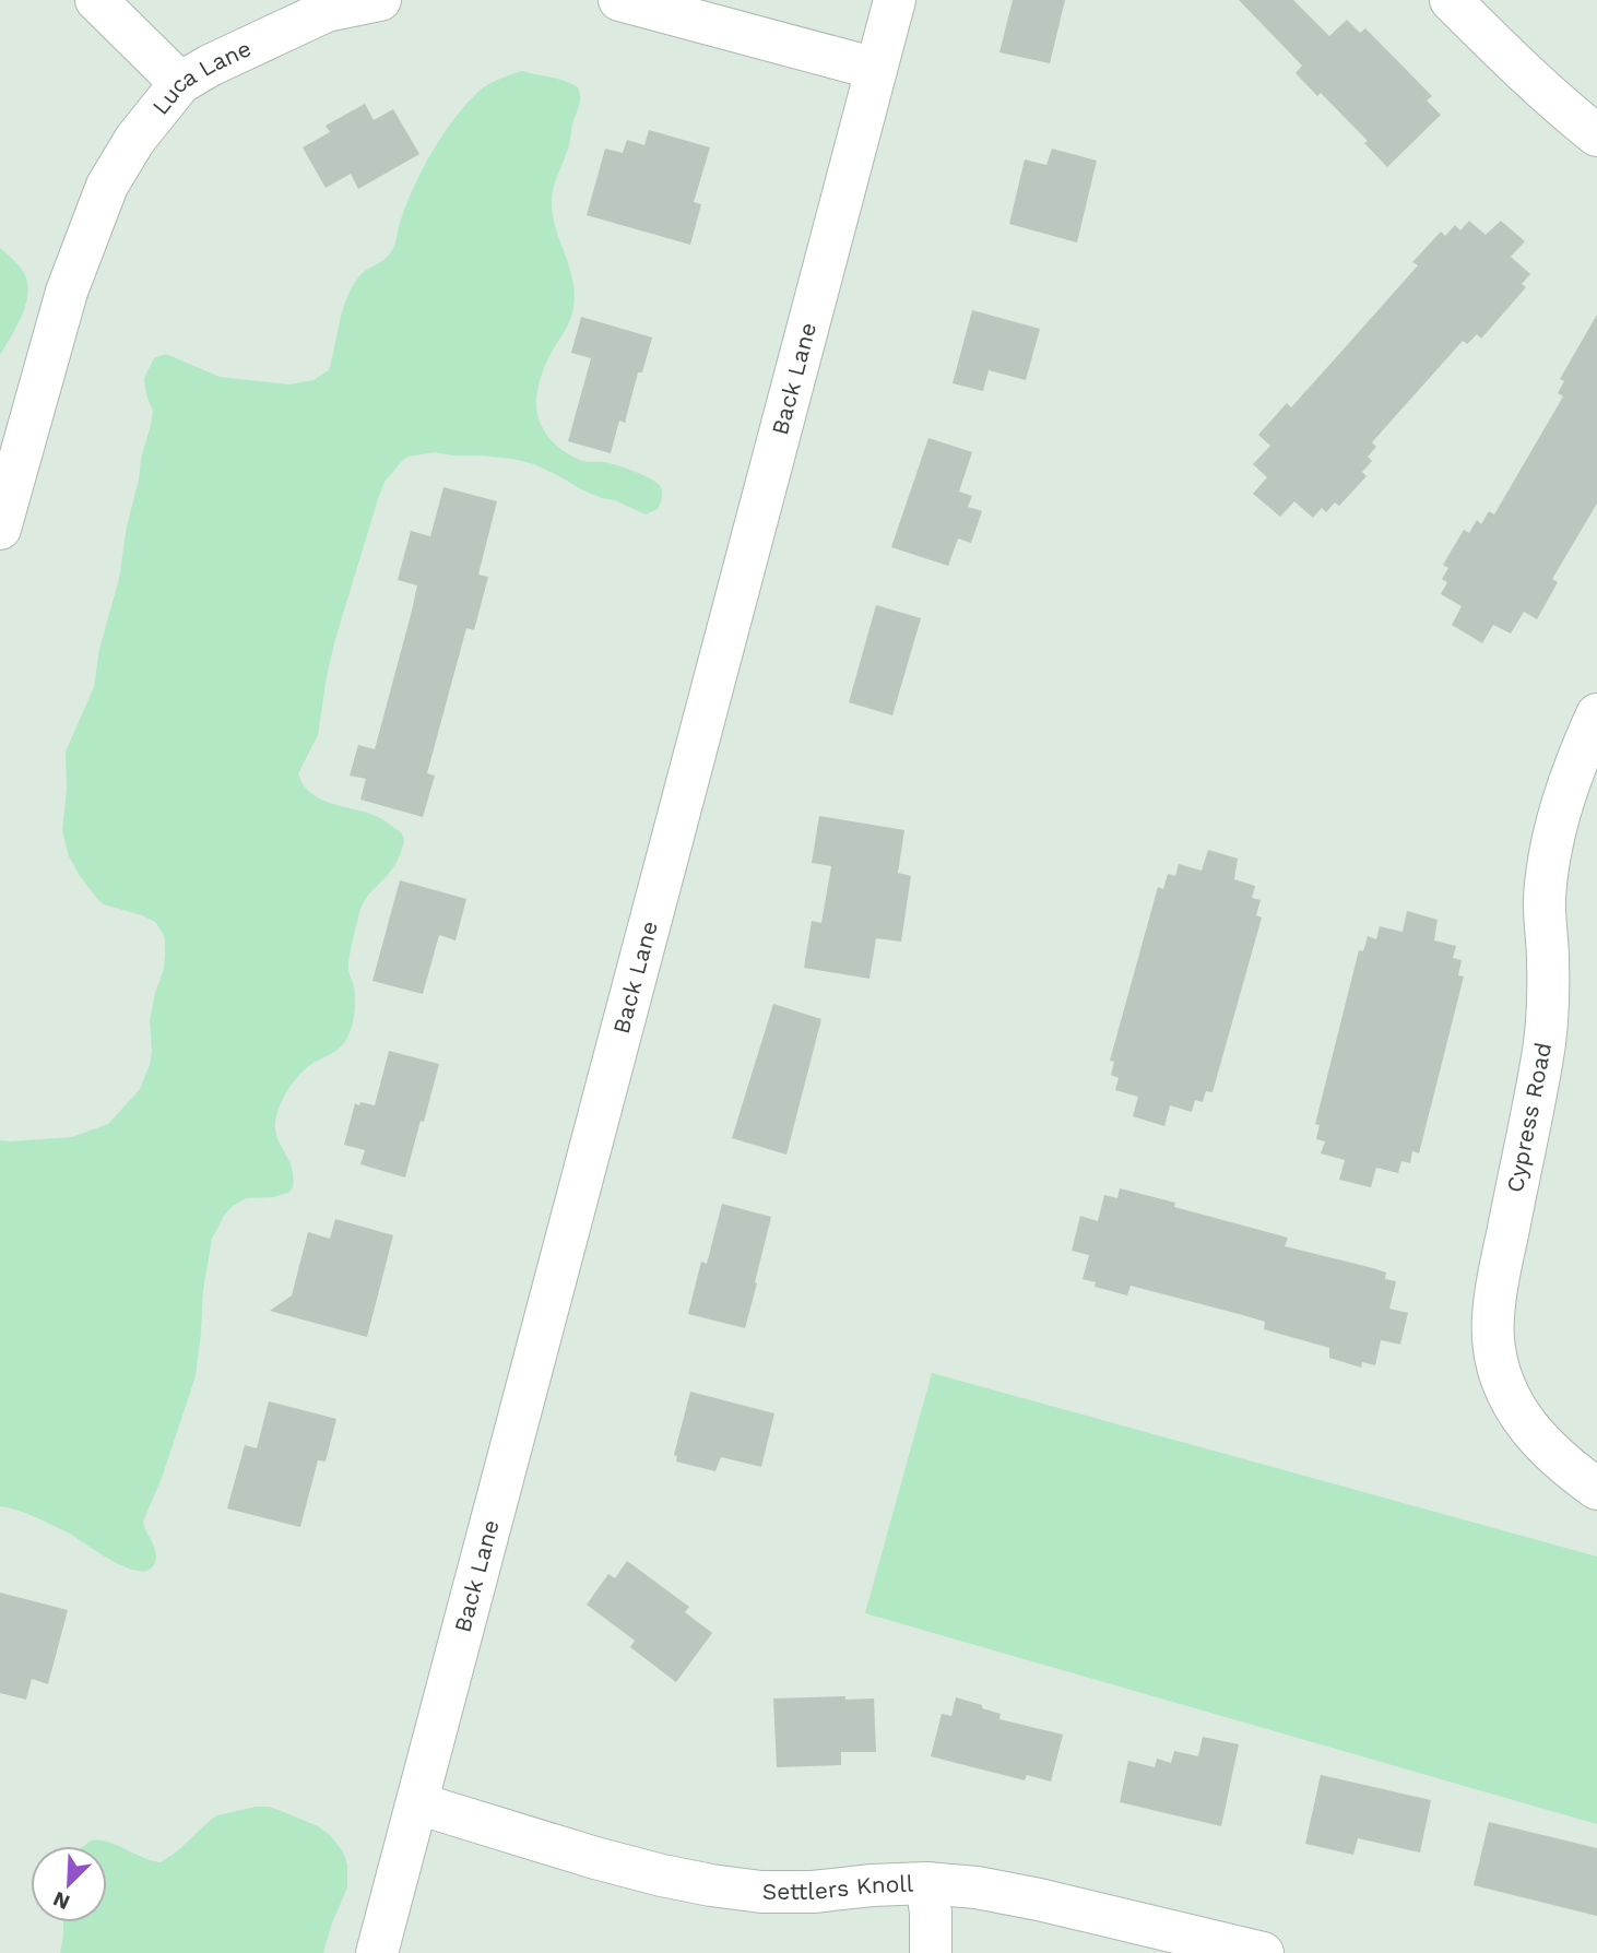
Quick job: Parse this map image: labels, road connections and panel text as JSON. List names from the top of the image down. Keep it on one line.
{"streets":{"street":["Luca Lane","Back Lane","Cypress Road","Settlers Knoll"]},"crossings":[["Back Lane","Settlers Knoll"]],"north":"bottom left"}
